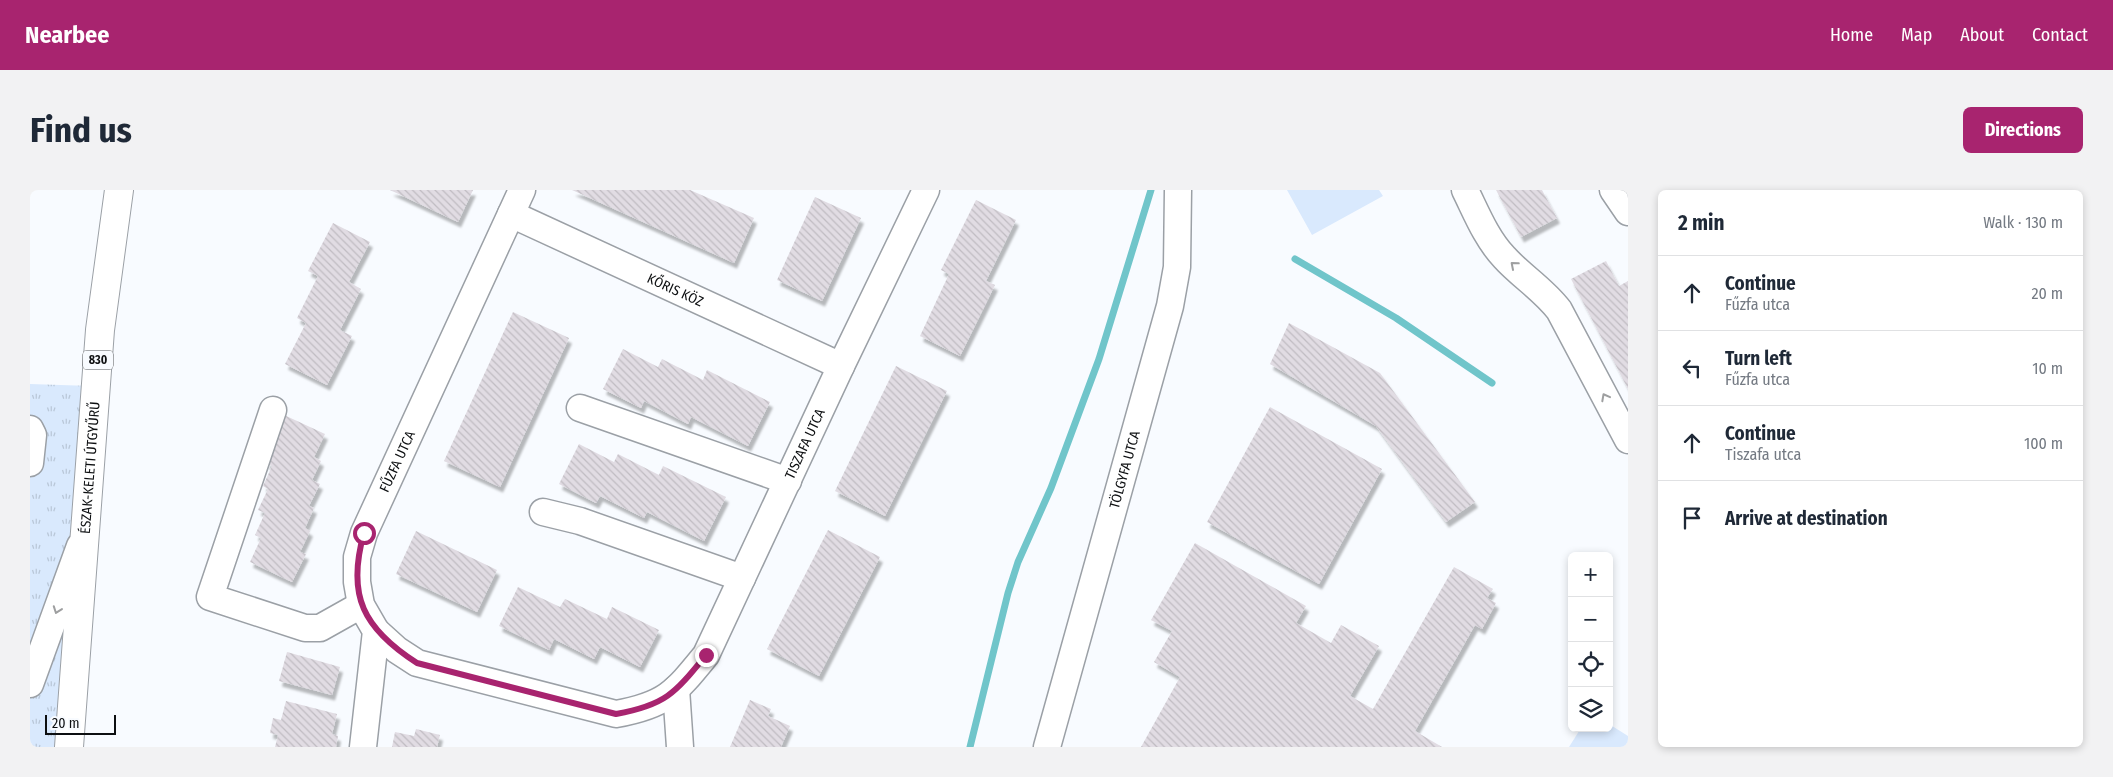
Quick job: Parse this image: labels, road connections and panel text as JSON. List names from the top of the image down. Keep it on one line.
{"streets":{"main road":["830","ÉSZAK-KELETI ÚTGYŰRŰ"],"street":["KŐRIS KÖZ","TISZAFA UTCA","FŰZFA UTCA","TÖLGYFA UTCA"]},"crossings":[["KŐRIS KÖZ","TISZAFA UTCA"],["KŐRIS KÖZ","FŰZFA UTCA"],["TISZAFA UTCA","FŰZFA UTCA"]],"scale_bar":"20 m","page":{"header":"Nearbee","nav":["Home","Map","About","Contact"],"buttons":"Directions","title":"Find us","heading":["2 min","Walk · 130 m"],"list":[["Continue","Fűzfa utca","20 m"],["Turn left","Fűzfa utca","10 m"],["Continue","Tiszafa utca","100 m"],"Arrive at destination"],"map_buttons":["+","−"],"scale":"20 m"}}
